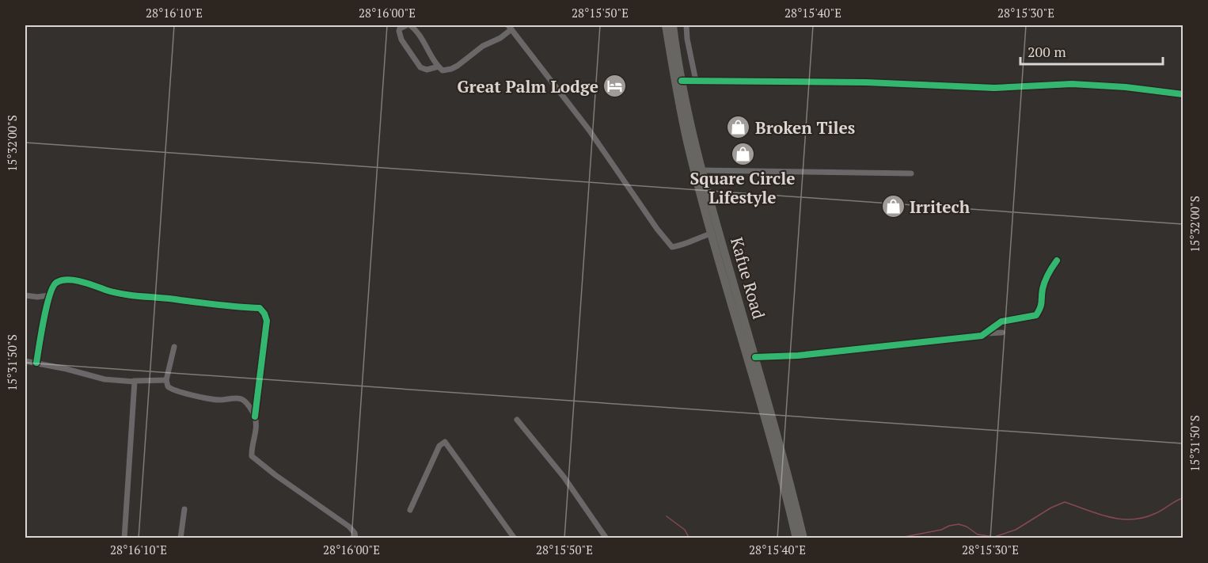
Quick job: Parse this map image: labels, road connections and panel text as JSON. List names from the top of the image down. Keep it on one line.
{"streets":{"highway":["Kafue Road"]},"places":{"hotel":["Great Palm Lodge"],"shop":["Broken Tiles","Square Circle Lifestyle","Irritech"]},"scale_bar":"200 m","coordinates":["28°16'10\"E","28°16'00\"E","28°15'50\"E","28°15'40\"E","28°15'30\"E","15°32'00\"S","15°31'50\"S"]}
